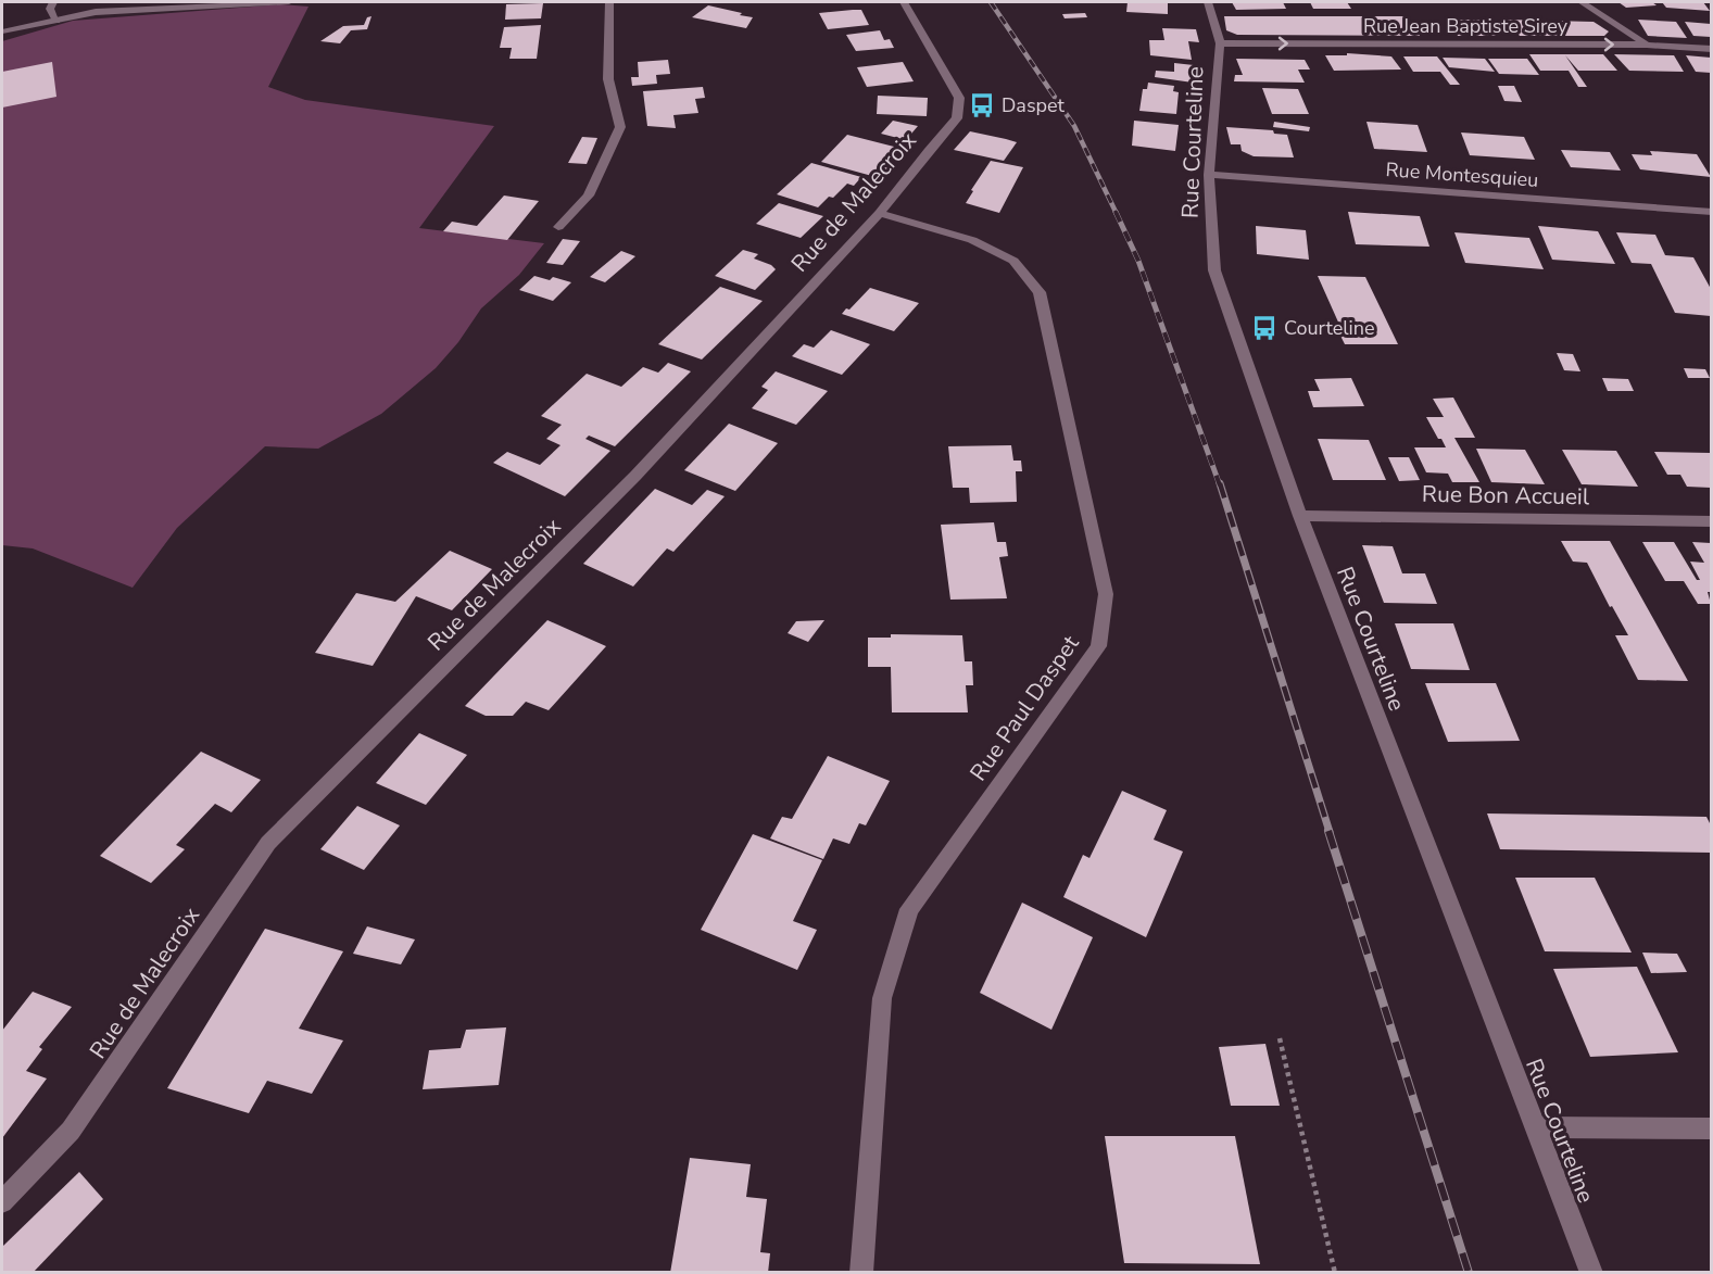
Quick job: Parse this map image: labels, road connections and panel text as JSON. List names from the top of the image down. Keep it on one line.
{"streets":{"street":["Rue Jean Baptiste Sirey","Rue Courteline","Rue Montesquieu","Rue de Malecroix","Rue Bon Accueil","Rue Paul Daspet"]},"crossings":[["Rue Jean Baptiste Sirey","Rue Courteline"],["Rue Courteline","Rue Montesquieu"],["Rue Courteline","Rue Bon Accueil"],["Rue de Malecroix","Rue Paul Daspet"]],"one_way":["Rue Jean Baptiste Sirey"],"places":{"bus stop":["Daspet","Courteline"]}}
